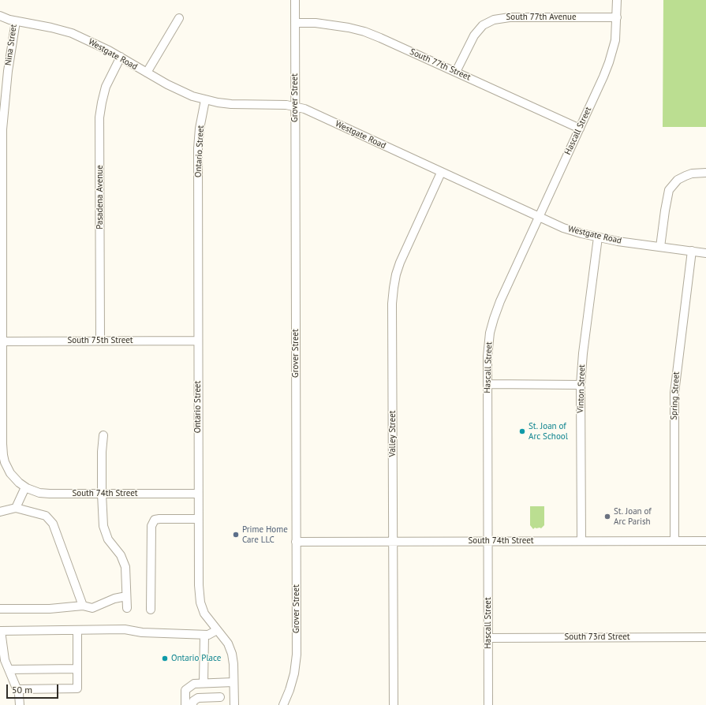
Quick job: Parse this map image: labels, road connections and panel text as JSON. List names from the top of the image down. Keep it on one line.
{"streets":{"street":["South 77th Avenue","Nina Street","Westgate Road","South 77th Street","Grover Street","Hascall Street","Ontario Street","Pasadena Avenue","South 75th Street","Vinton Street","Spring Street","Valley Street","South 74th Street","South 73rd Street"]},"crossings":[["South 77th Avenue","South 77th Street"],["South 77th Avenue","Hascall Street"],["Nina Street","Westgate Road"],["Nina Street","South 75th Street"],["Nina Street","South 74th Street"],["Westgate Road","Grover Street"],["Westgate Road","Hascall Street"],["Westgate Road","Ontario Street"],["Westgate Road","Pasadena Avenue"],["Westgate Road","Vinton Street"],["Westgate Road","Spring Street"],["Westgate Road","Valley Street"],["South 77th Street","Grover Street"],["South 77th Street","Hascall Street"],["Grover Street","South 74th Street"],["Hascall Street","South 74th Street"],["Hascall Street","South 73rd Street"],["Ontario Street","South 75th Street"],["Ontario Street","South 74th Street"],["Pasadena Avenue","South 75th Street"],["Vinton Street","South 74th Street"],["Spring Street","South 74th Street"],["Valley Street","South 74th Street"]],"places":["St. Joan of Arc School","St. Joan of Arc Parish","Prime Home Care LLC","Ontario Place"],"scale_bar":"50 m"}
